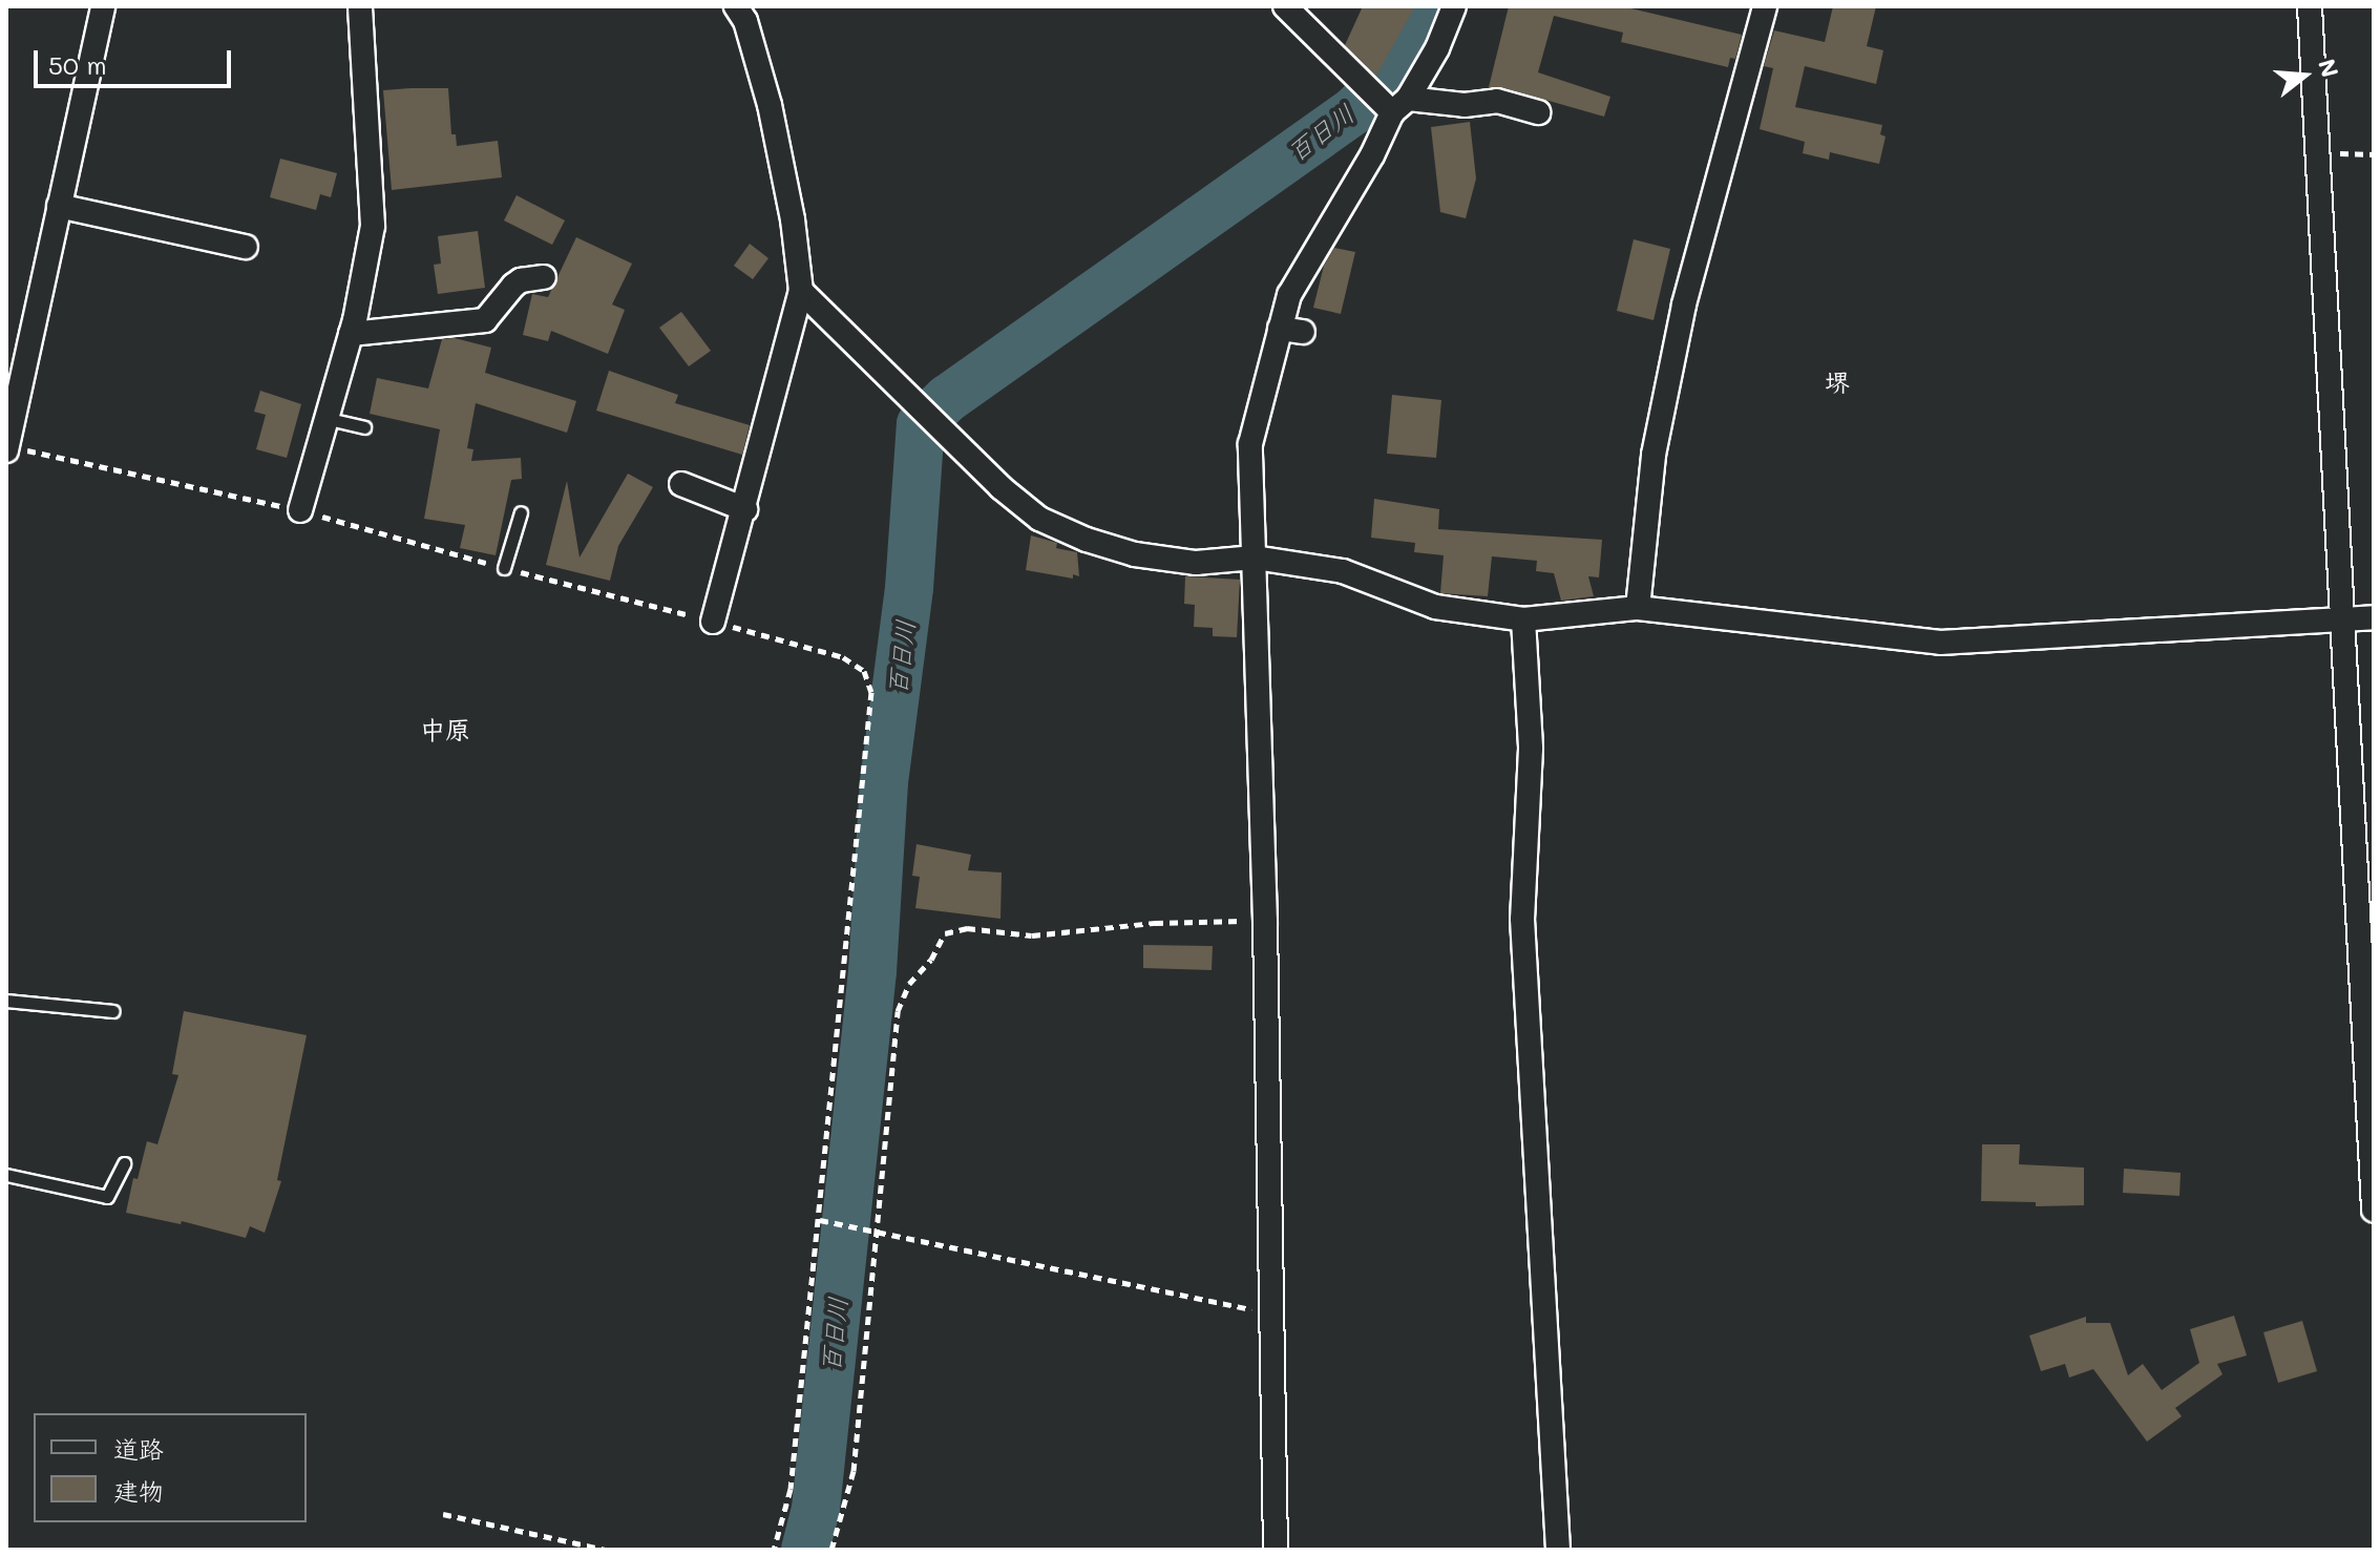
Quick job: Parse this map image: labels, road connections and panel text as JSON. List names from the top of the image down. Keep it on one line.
{"districts":["堺","中原"],"water":["百日川"],"legend":["道路","建物"],"scale_bar":"50 m","north":"right"}
